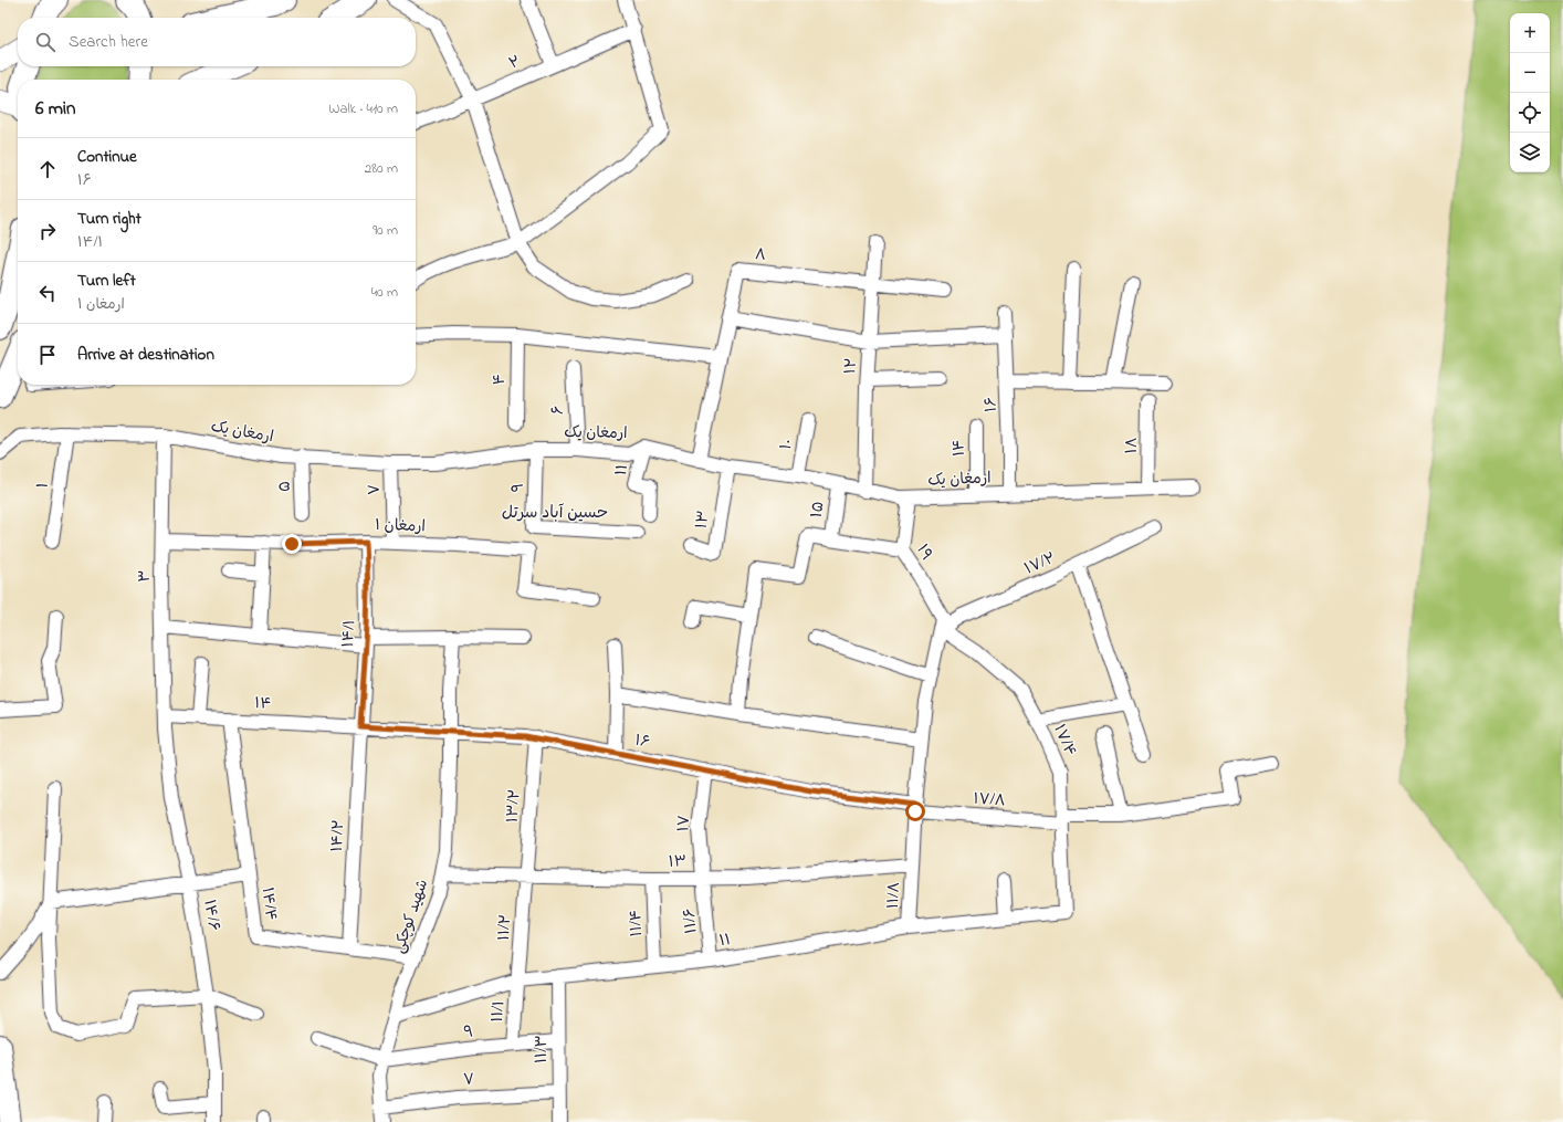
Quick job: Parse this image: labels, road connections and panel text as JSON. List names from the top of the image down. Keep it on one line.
{"streets":{"street":["۲","۸","۱۲","۴","۱۶","۶","ارمغان یک","۱۰","۱۸","۱۴","۱۱","۱","۵","۹","۷","۱۵","۱۳","ارمغان ۱","۱۹","۱۷/۲","۳","۱۴/۱","۱۷/۴","۱۷/۸","۱۳/۲","۱۷","۱۴/۲","۱۱/۸","۱۴/۴","۱۴/۶","شهید کوچکی","۱۱/۶","۱۱/۴","۱۱/۲","۱۱/۱","۱۱/۳"]},"crossings":[["۸","۱۲"],["۸","ارمغان یک"],["۱۲","ارمغان یک"],["۱۶","ارمغان یک"],["۱۶","۱۴"],["۱۶","۱۴/۱"],["۱۶","۱۷/۸"],["۱۶","۱۳/۲"],["۱۶","۱۷"],["۱۶","۱۴/۲"],["۱۶","۱۱/۸"],["۱۶","شهید کوچکی"],["۶","ارمغان یک"],["ارمغان یک","۱۰"],["ارمغان یک","۱۸"],["ارمغان یک","۱۴"],["ارمغان یک","۱۱"],["ارمغان یک","۱"],["ارمغان یک","۵"],["ارمغان یک","۹"],["ارمغان یک","۷"],["ارمغان یک","۱۵"],["ارمغان یک","۱۳"],["ارمغان یک","۱۹"],["ارمغان یک","۳"],["۱۴","۳"],["۱۴","۱۴/۱"],["۱۴","۱۴/۲"],["۱۴","۱۴/۴"],["۱۴","۱۴/۶"],["۱۱","۱۷/۴"],["۱۱","۱۱/۸"],["۱۱","شهید کوچکی"],["۱۱","۱۱/۶"],["۱۱","۱۱/۴"],["۱۱","۱۱/۲"],["۱۱","۱۱/۱"],["۱۱","۱۱/۳"],["۹","شهید کوچکی"],["۹","۱۱/۱"],["۹","۱۱/۳"],["۷","ارمغان ۱"],["۷","شهید کوچکی"],["۷","۱۱/۳"],["۱۳","۱۳/۲"],["۱۳","۱۷"],["۱۳","۱۱/۸"],["۱۳","شهید کوچکی"],["۱۳","۱۱/۶"],["۱۳","۱۱/۴"],["۱۳","۱۱/۲"],["ارمغان ۱","۳"],["ارمغان ۱","۱۴/۱"],["۱۹","۱۷/۲"],["۱۹","۱۷/۴"],["۱۹","۱۱/۸"],["۱۷/۲","۱۷/۴"],["۱۷/۲","۱۱/۸"],["۳","۱۴/۶"],["۱۴/۱","۱۴/۲"],["۱۷/۴","۱۷/۸"],["۱۷/۴","۱۱/۸"],["۱۷/۸","۱۱/۸"],["۱۳/۲","۱۱/۲"],["۱۷","۱۱/۶"],["۱۴/۲","۱۴/۴"],["۱۴/۴","شهید کوچکی"],["۱۱/۲","۱۱/۱"]],"districts":["حسین آباد سرتل"],"page":{"map_buttons":["+","−"],"search":"Search here","heading":["6 min","Walk · 410 m"],"list":[["Continue","۱۶","280 m"],["Turn right","۱۴/۱","90 m"],["Turn left","ارمغان ۱","40 m"],"Arrive at destination"]}}
